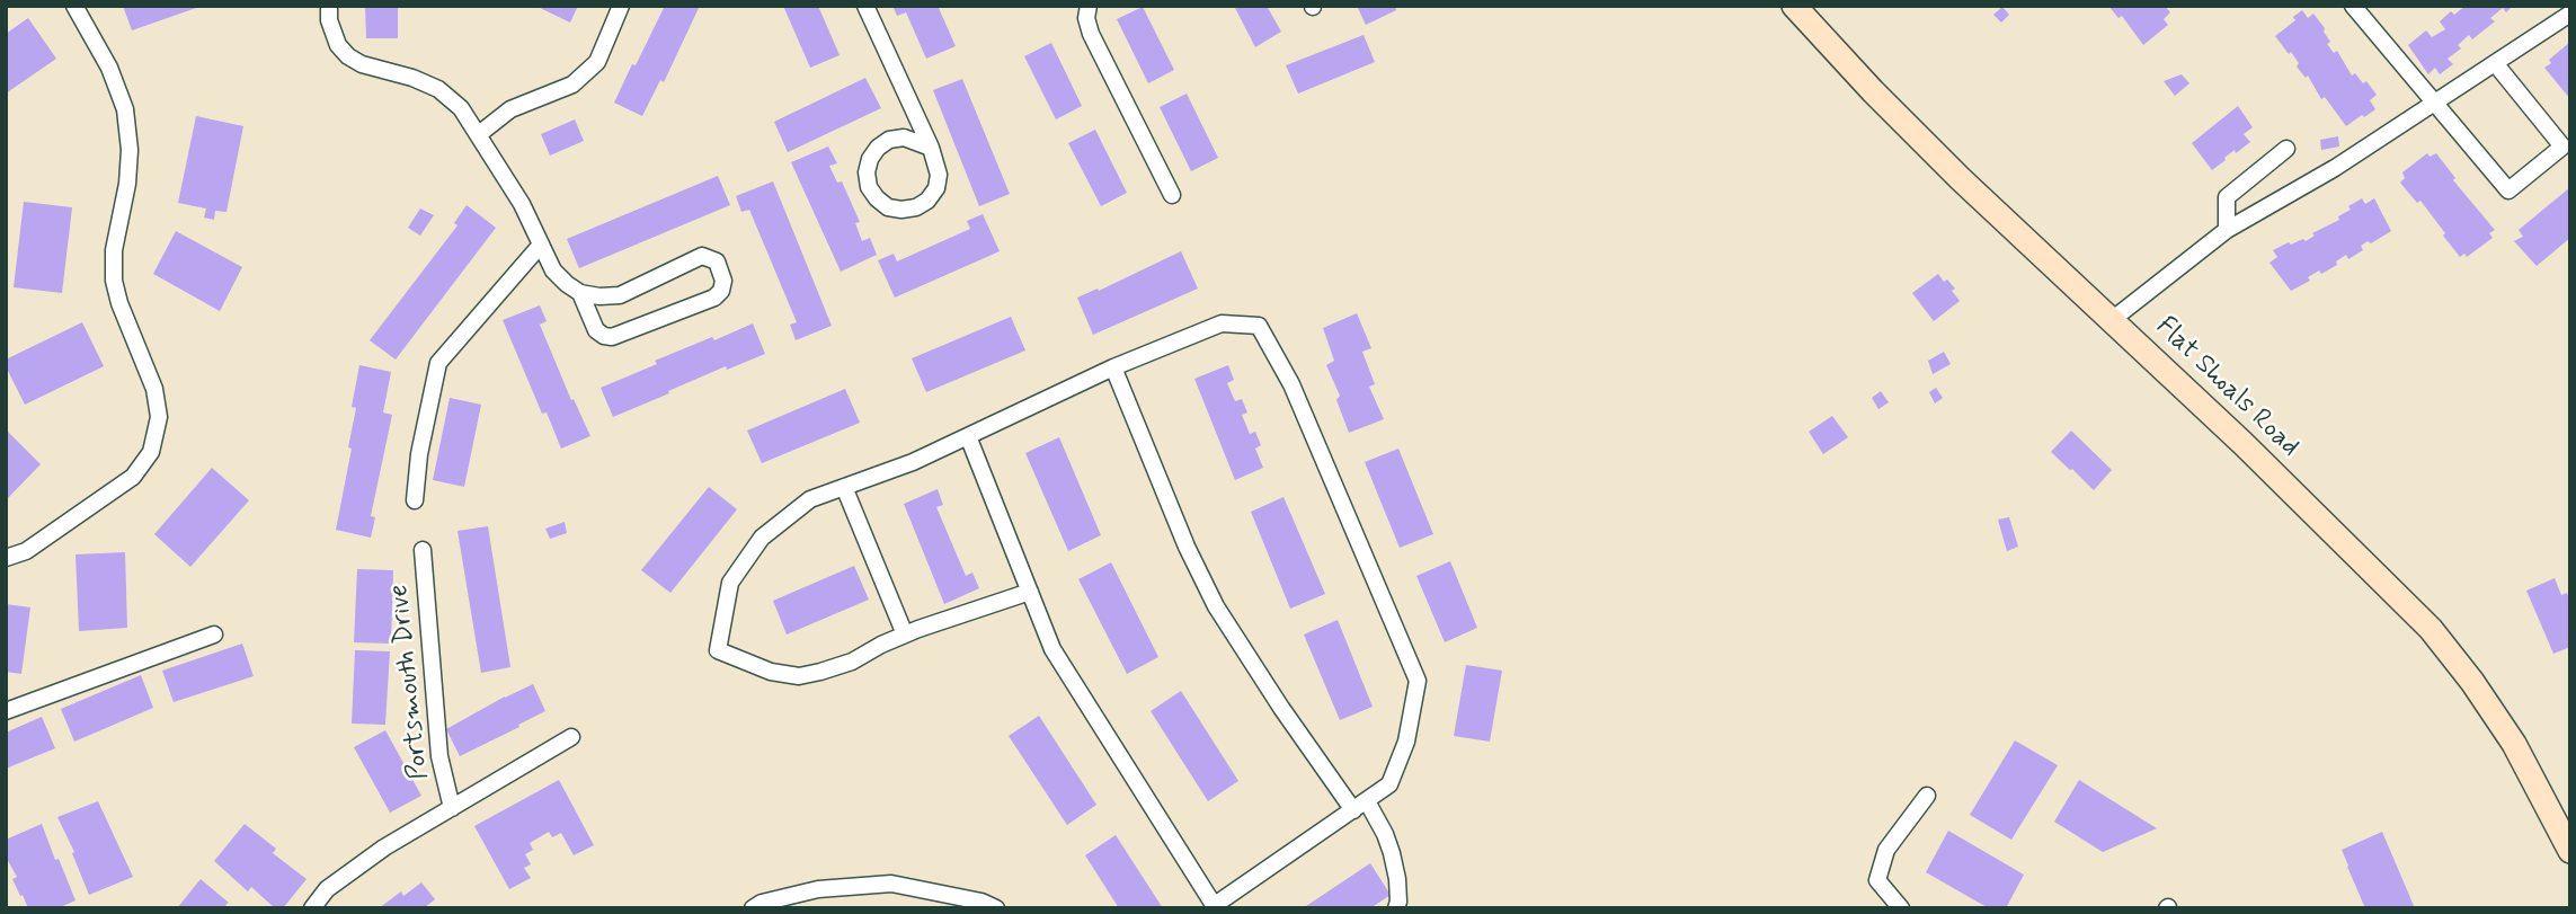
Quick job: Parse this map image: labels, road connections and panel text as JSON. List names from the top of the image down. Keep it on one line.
{"streets":{"street":["Flat Shoals Road","Portsmouth Drive"]}}
